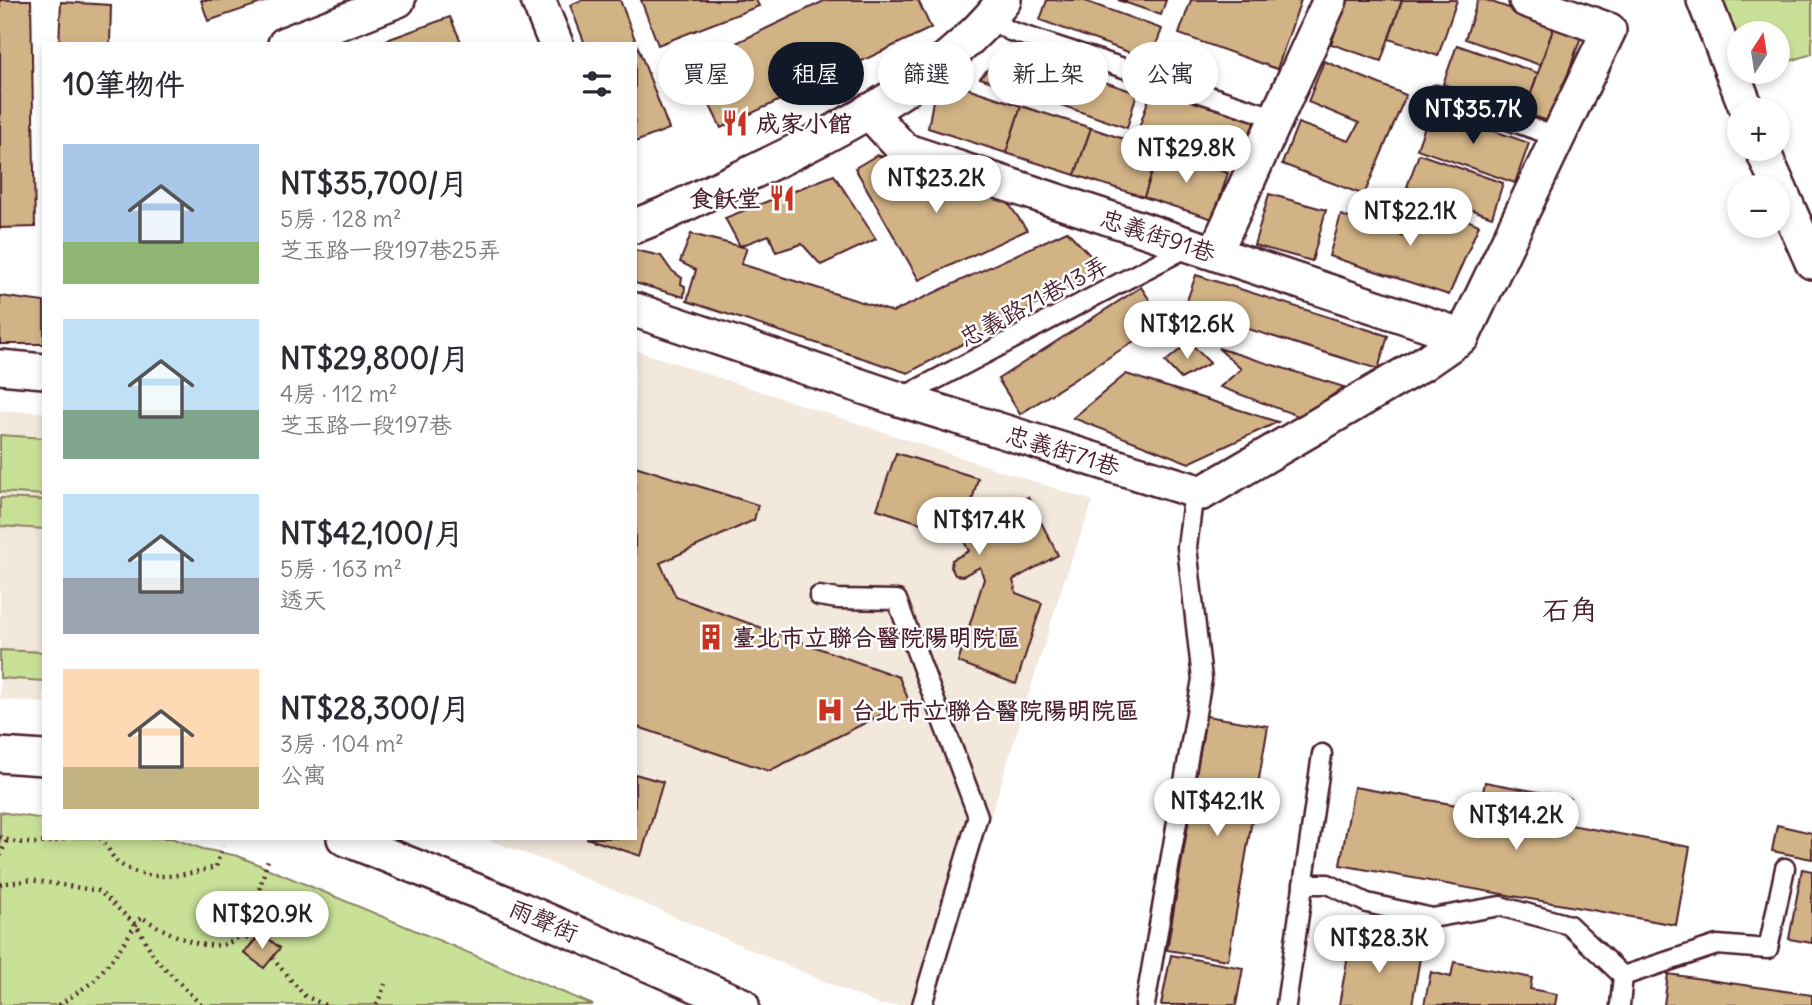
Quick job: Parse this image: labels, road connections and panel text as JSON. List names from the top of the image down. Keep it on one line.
{"streets":{"street":["忠義街91巷","忠義街71巷","雨聲街"],"lane":["忠義路71巷13弄"]},"crossings":[["忠義街91巷","忠義路71巷13弄"],["忠義路71巷13弄","忠義街71巷"]],"districts":["石角"],"places":{"restaurant":["成家小館","食飫堂"],"building":["臺北市立聯合醫院陽明院區"],"hospital":["台北市立聯合醫院陽明院區"]},"north":"top","page":{"map_buttons":["+","−"],"chip":["買屋","租屋","篩選","新上架","公寓"],"heading":"10筆物件","price":["NT$35.7K","NT$29.8K","NT$23.2K","NT$22.1K","NT$12.6K","NT$17.4K","NT$42.1K","NT$14.2K","NT$20.9K","NT$28.3K"],"list":[{"name":"NT$35,700/月","note":"5房 · 128 m² · 芝玉路一段197巷25弄"},{"name":"NT$29,800/月","note":"4房 · 112 m² · 芝玉路一段197巷"},{"name":"NT$42,100/月","note":"5房 · 163 m² · 透天"},{"name":"NT$28,300/月","note":"3房 · 104 m² · 公寓"}]}}
